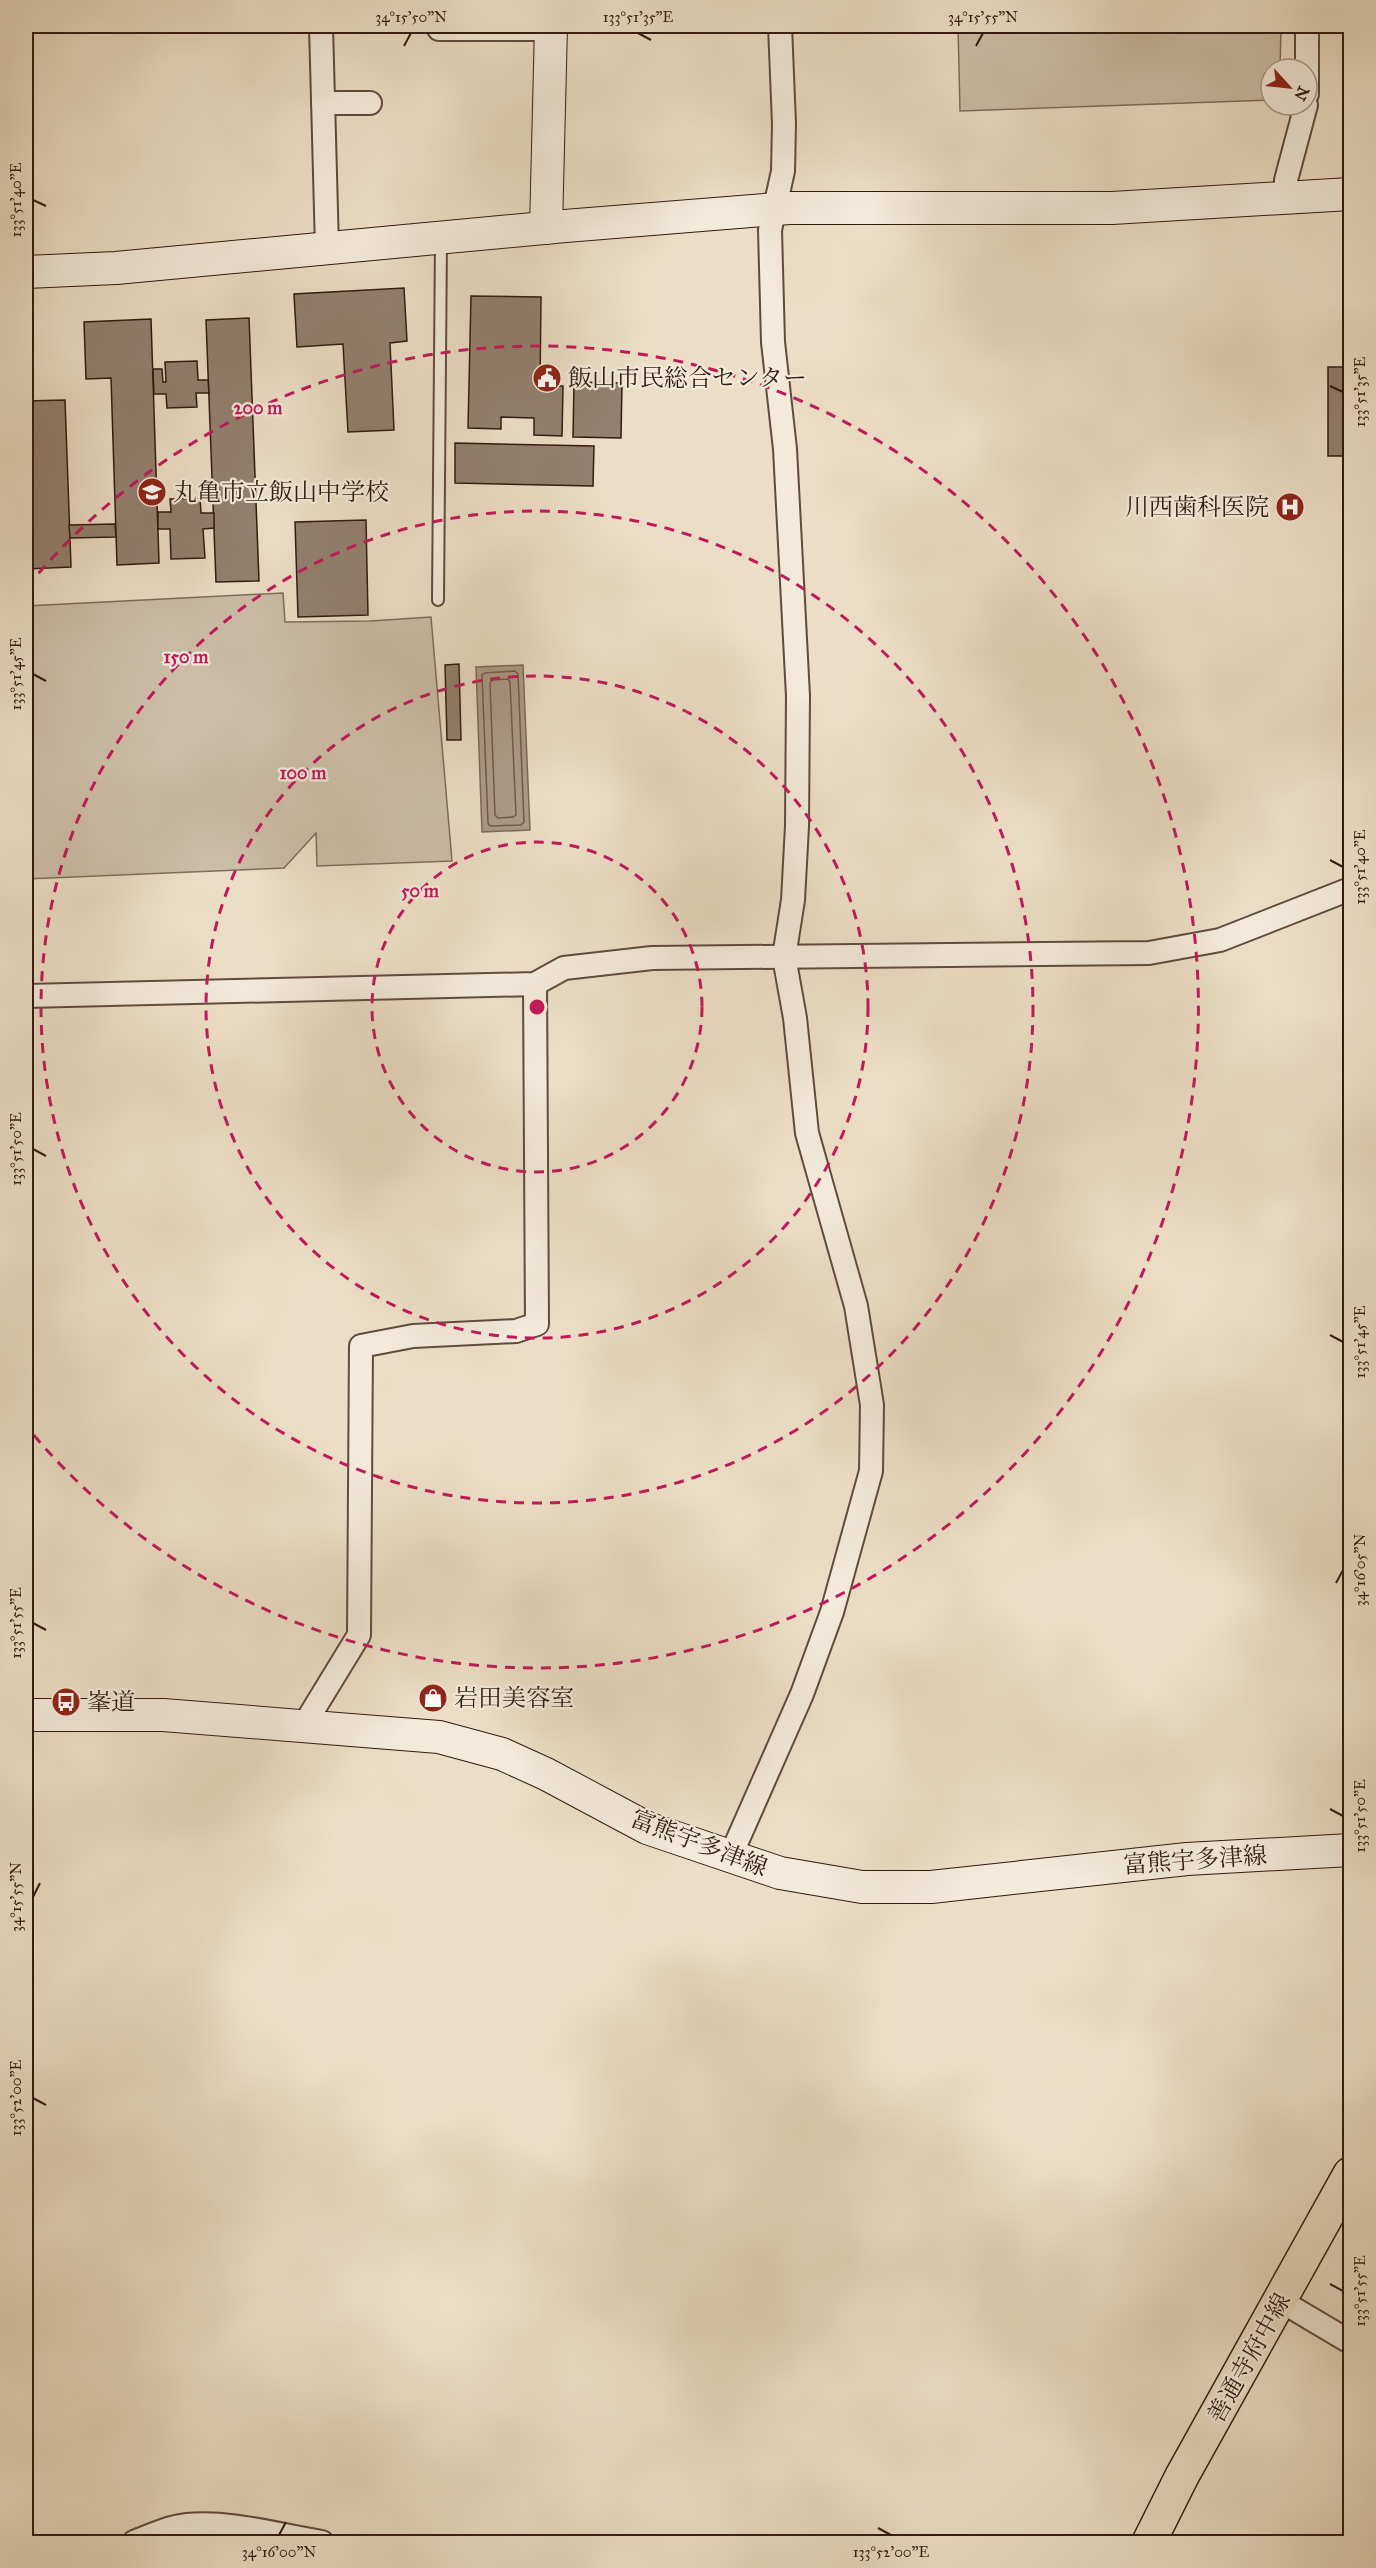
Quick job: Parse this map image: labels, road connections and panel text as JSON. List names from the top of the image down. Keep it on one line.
{"streets":{"main road":["善通寺府中線"],"street":["富熊宇多津線"]},"places":{"public building":["飯山市民総合センター"],"school or university":["丸亀市立飯山中学校"],"hospital":["川西歯科医院"],"shop":["岩田美容室"],"bus stop":["峯道"]},"north":"bottom right","coordinates":["34°15'50\"N","133°51'35\"E","34°15'55\"N","133°51'40\"E","133°51'45\"E","133°51'50\"E","34°16'05\"N","133°51'55\"E","133°52'00\"E","34°16'00\"N"],"rings":["200 m","150 m","100 m","50 m"]}
